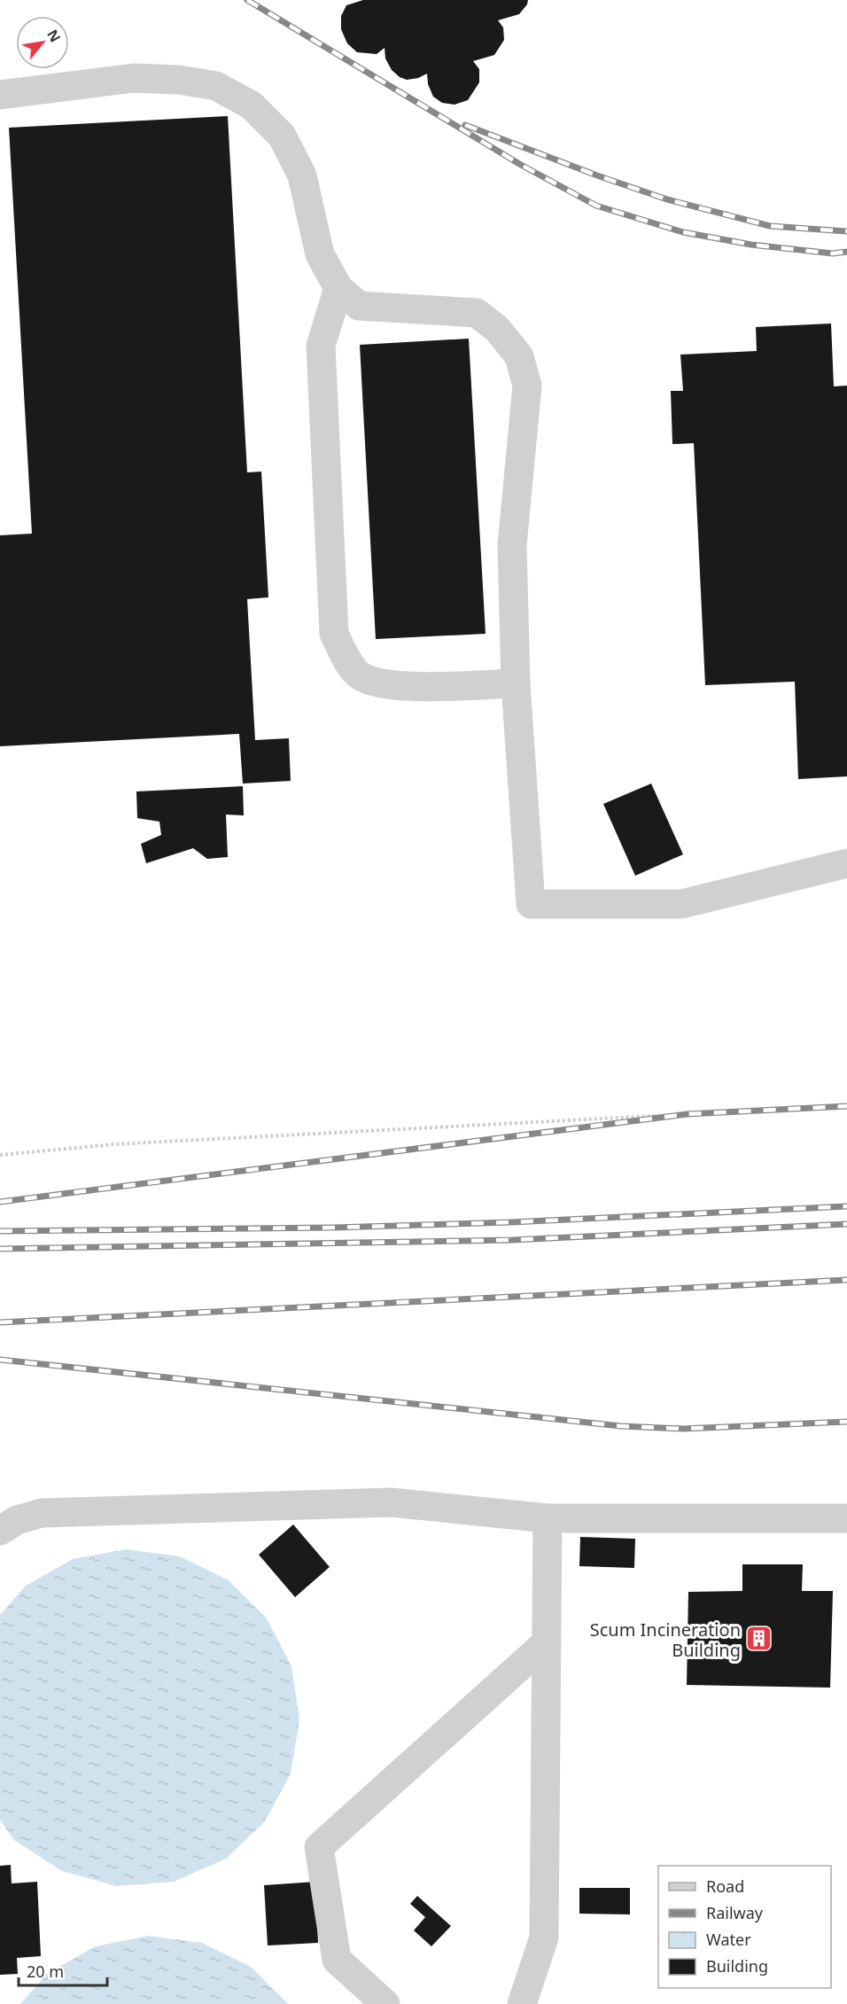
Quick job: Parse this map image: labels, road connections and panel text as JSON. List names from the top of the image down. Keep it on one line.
{"places":{"building":["Scum Incineration Building"]},"legend":["Road","Railway","Water","Building"],"scale_bar":"20 m","north":"top right"}
